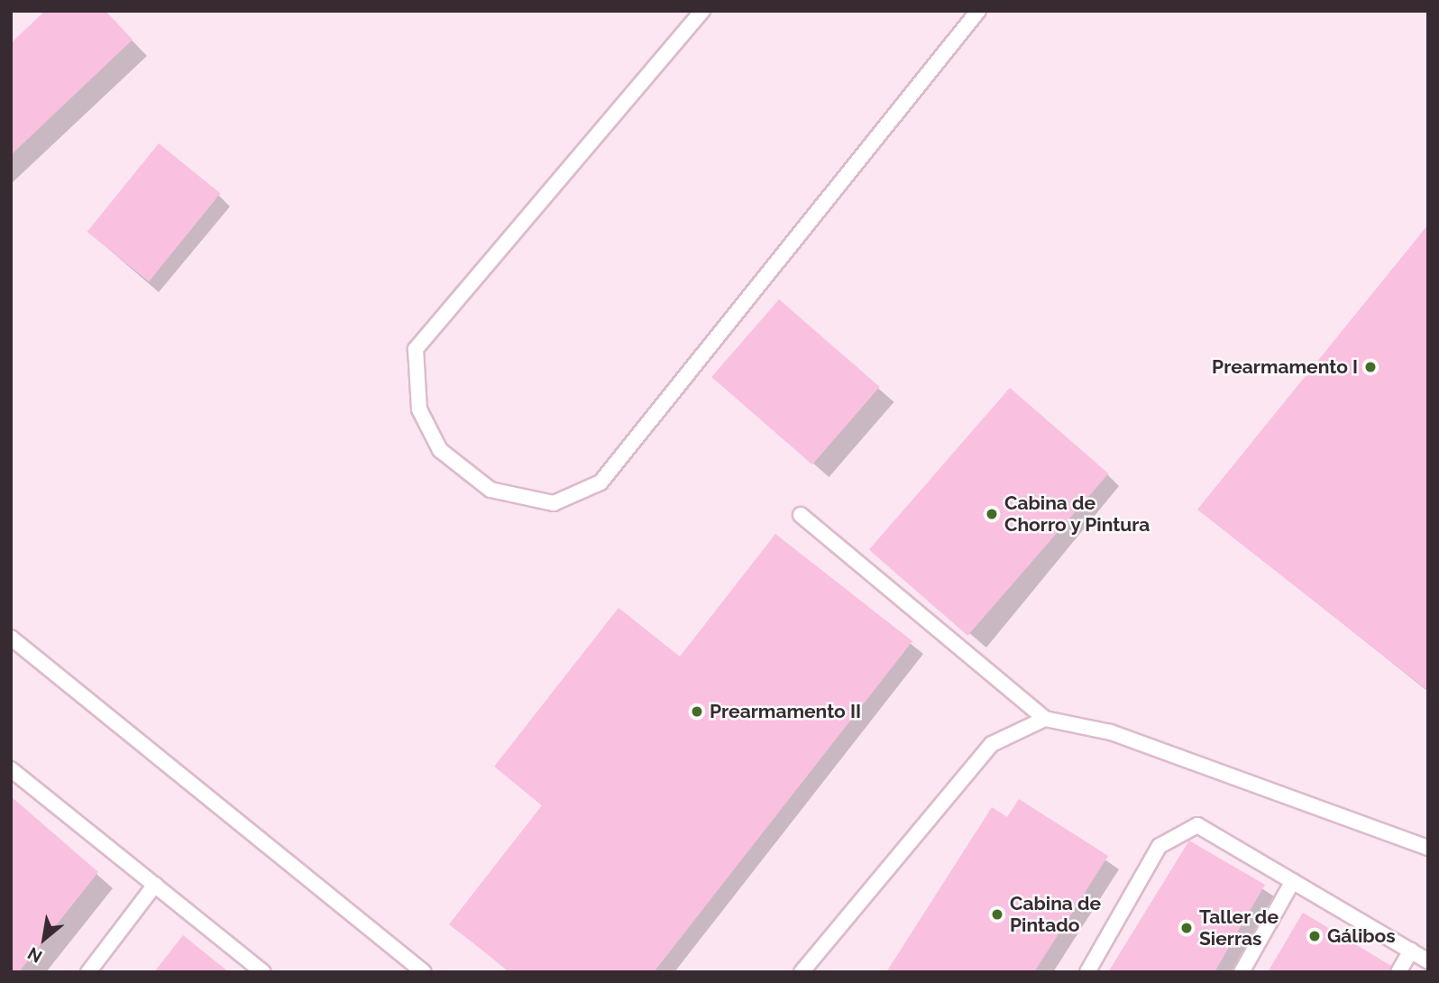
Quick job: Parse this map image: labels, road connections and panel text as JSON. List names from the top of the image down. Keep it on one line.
{"places":["Prearmamento I","Cabina de Chorro y Pintura","Prearmamento II","Cabina de Pintado","Taller de Sierras","Gálibos"],"north":"bottom left"}
